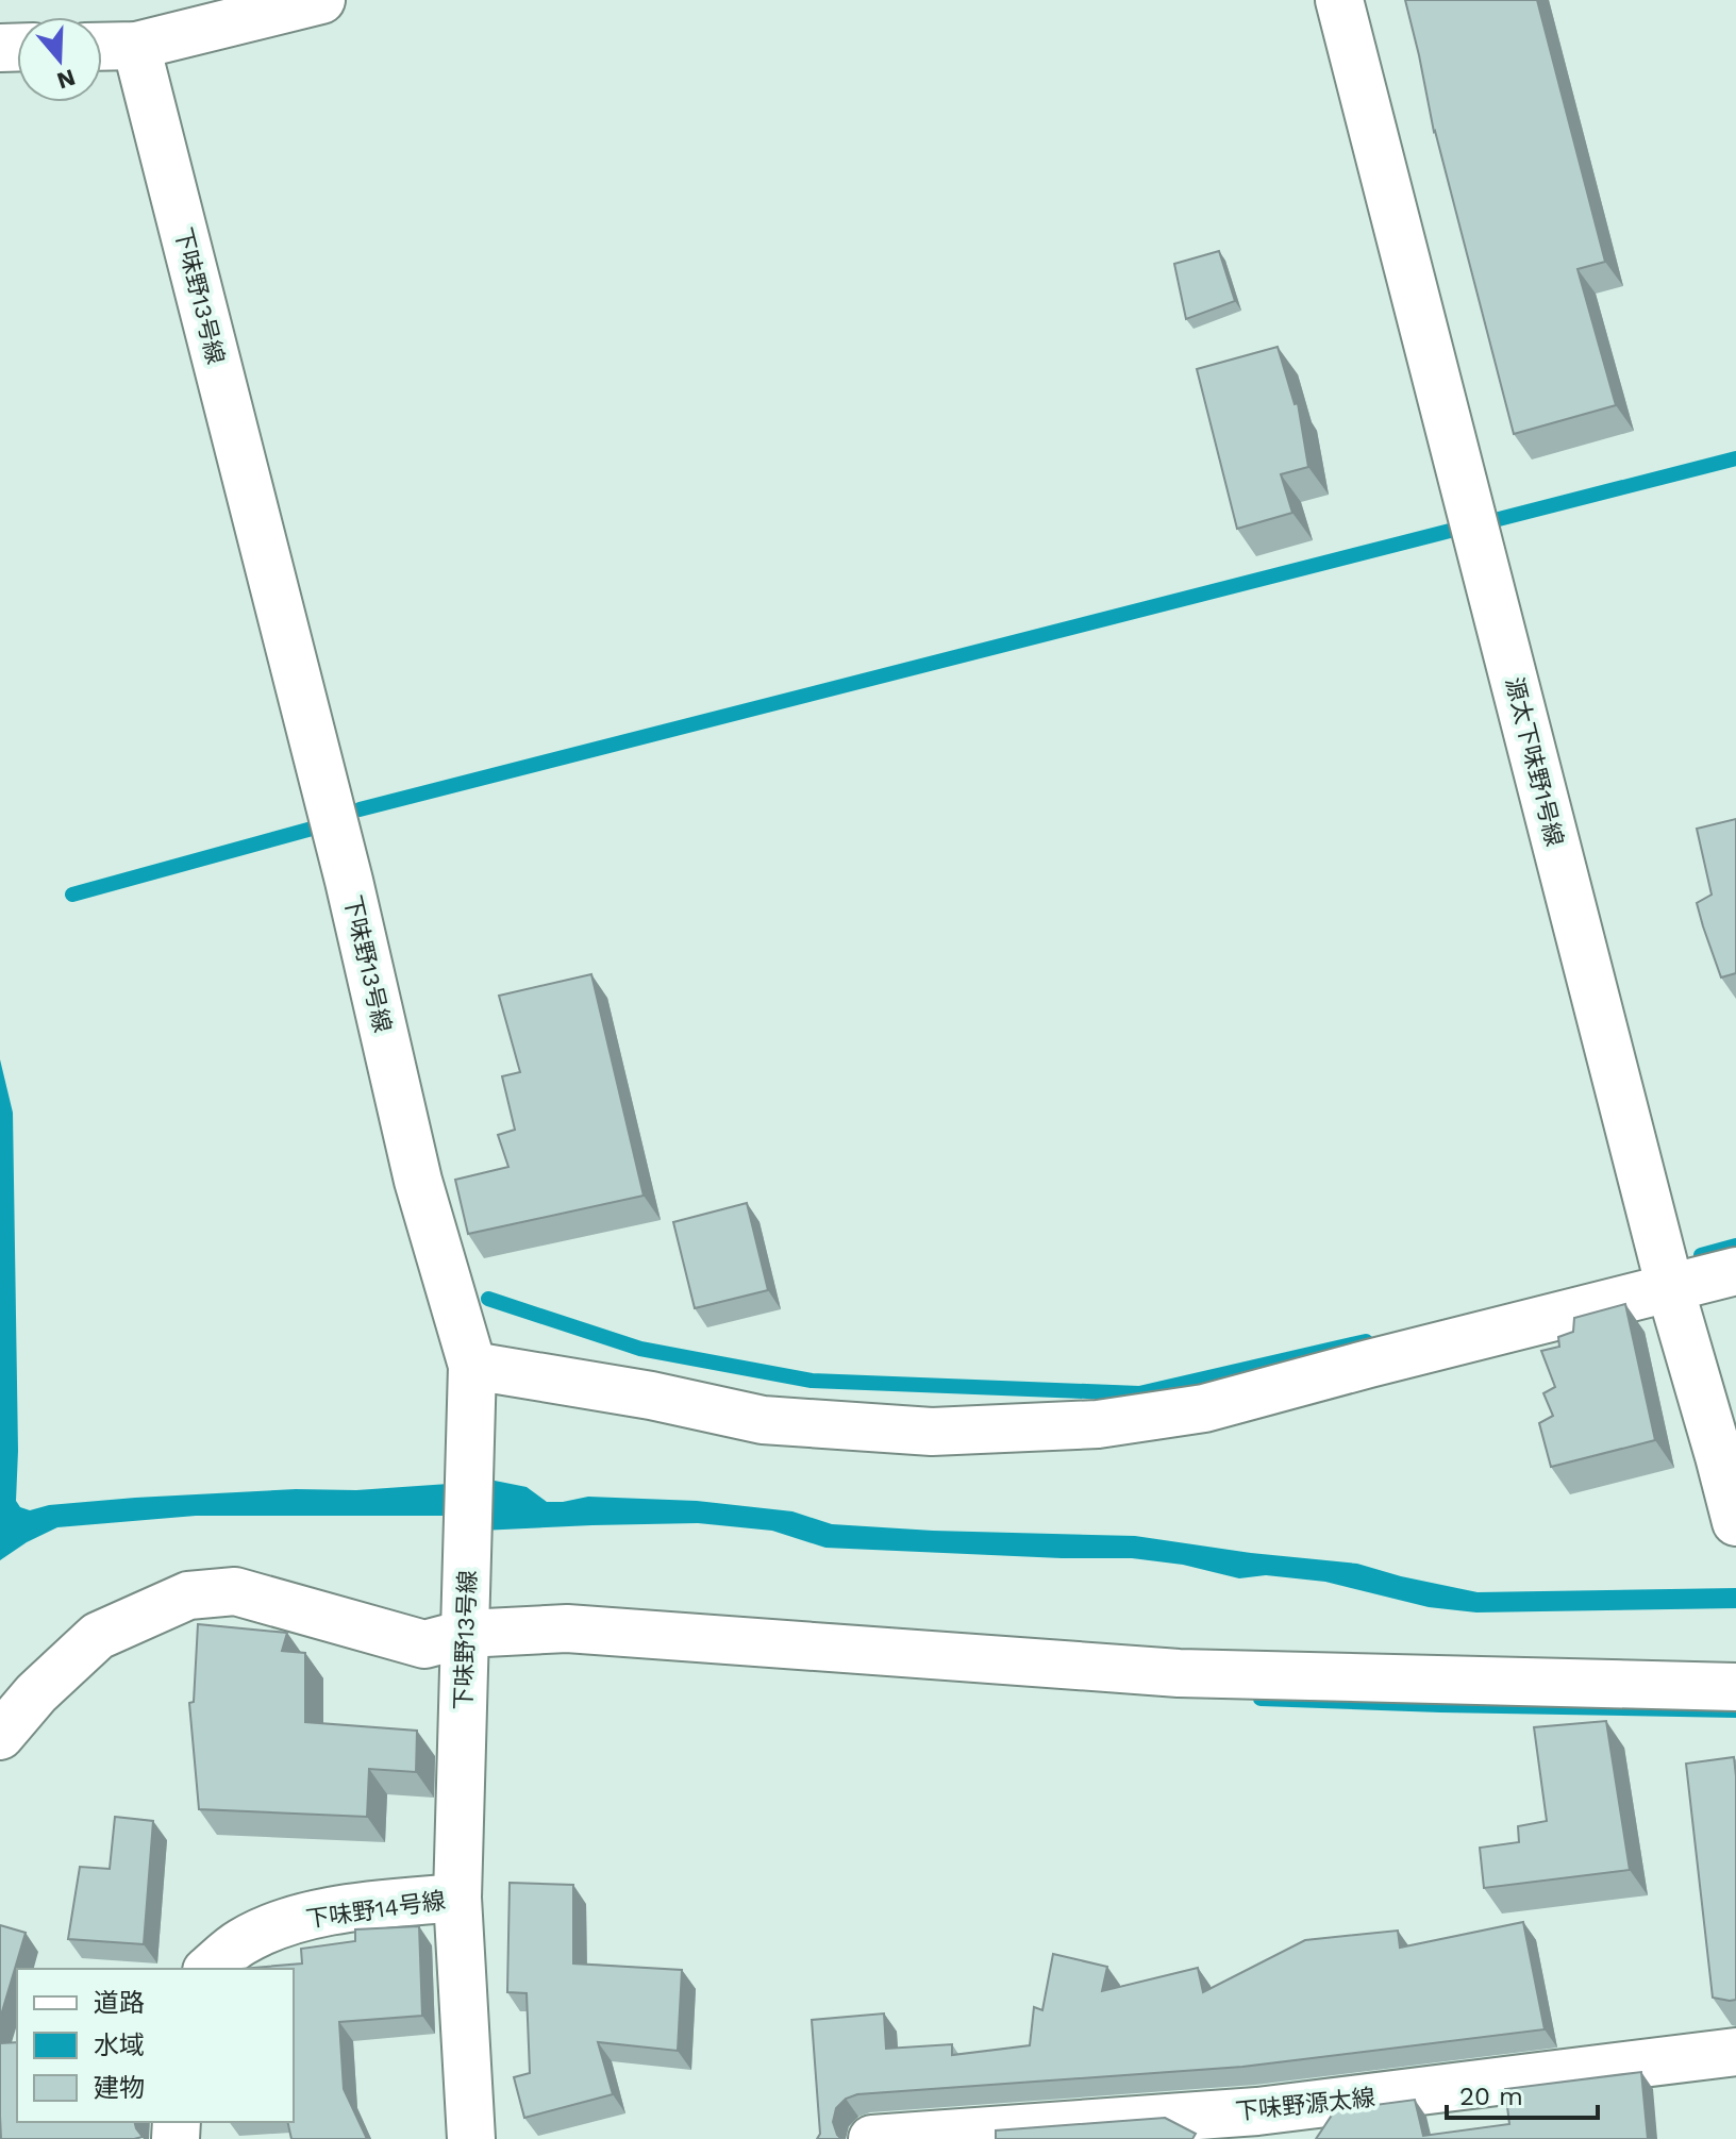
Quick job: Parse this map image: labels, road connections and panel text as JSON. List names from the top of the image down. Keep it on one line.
{"streets":{"street":["下味野13号線","源太下味野1号線","下味野14号線","下味野源太線"]},"crossings":[["下味野13号線","下味野14号線"]],"legend":["道路","水域","建物"],"scale_bar":"20 m","north":"bottom"}
